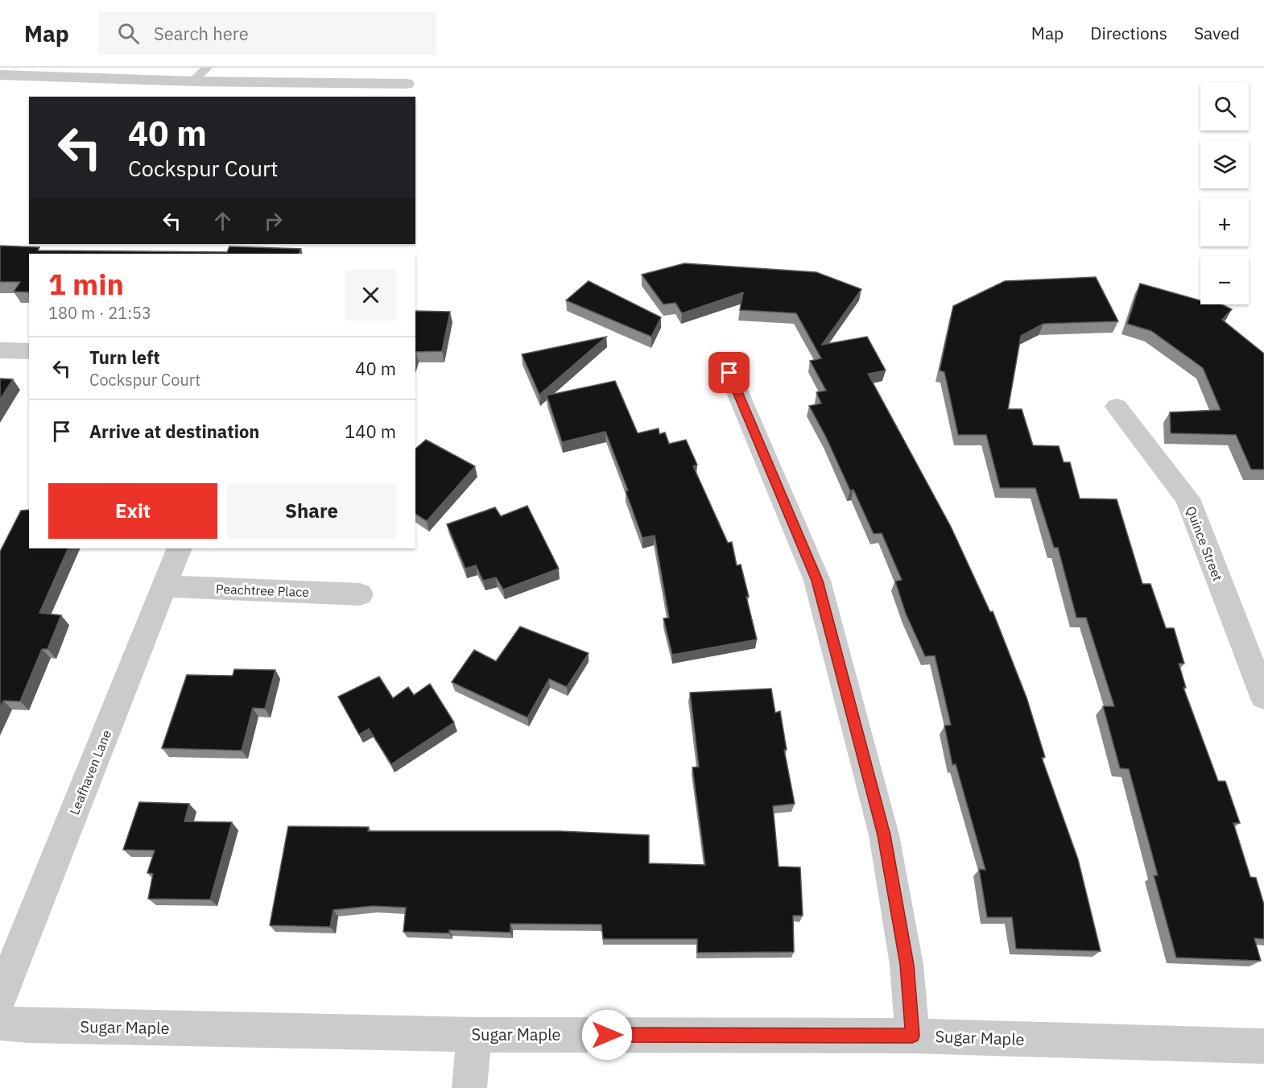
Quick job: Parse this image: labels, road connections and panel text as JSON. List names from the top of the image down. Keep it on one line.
{"streets":{"street":["Quince Street","Peachtree Place","Leafhaven Lane","Sugar Maple"]},"crossings":[["Peachtree Place","Leafhaven Lane"]],"page":{"header":"Map","search":"Search here","nav":["Map","Directions","Saved"],"map_buttons":["+","−"],"turn":["40 m","Cockspur Court"],"heading":["1 min","180 m · 21:53"],"list":[{"name":"Turn left","note":"Cockspur Court","value":"40 m"},{"name":"Arrive at destination","value":"140 m"}],"buttons":["Exit","Share"]}}
